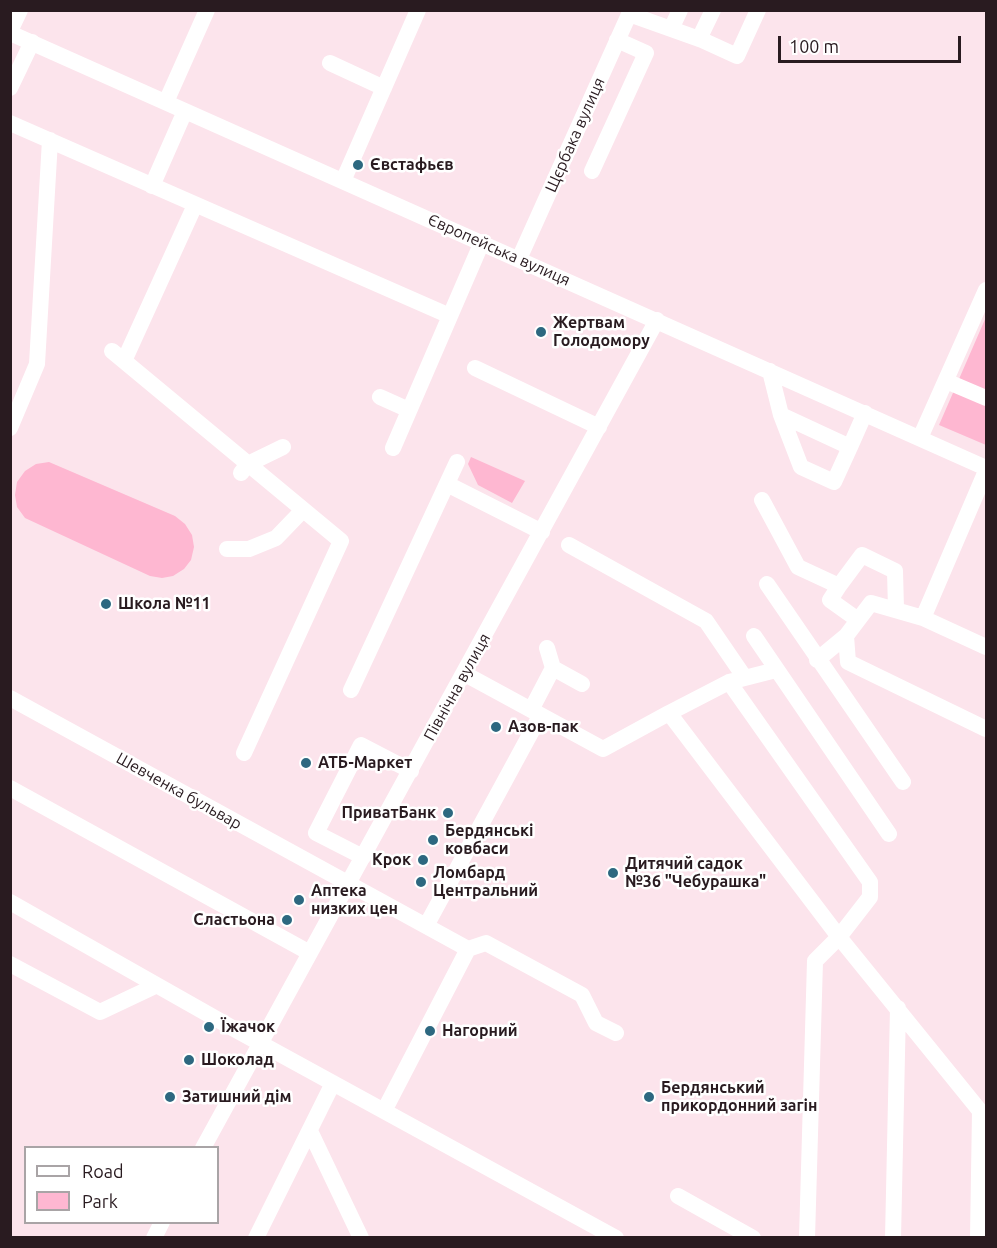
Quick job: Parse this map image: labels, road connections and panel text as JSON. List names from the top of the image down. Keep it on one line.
{"streets":{"street":["Щєрбака вулиця","Європейська вулиця","Північна вулиця","Шевченка бульвар"]},"crossings":[["Щєрбака вулиця","Європейська вулиця"],["Європейська вулиця","Північна вулиця"],["Північна вулиця","Шевченка бульвар"]],"places":["Євстафьєв","Жертвам Голодомору","Школа №11","Азов-пак","АТБ-Маркет","ПриватБанк","Бердянські ковбаси","Крок","Дитячий садок №36 \"Чебурашка\"","Ломбард Центральний","Аптека низких цен","Сластьона","Їжачок","Нагорний","Шоколад","Затишний дім","Бердянський прикордонний загін"],"legend":["Road","Park"],"scale_bar":"100 m"}
